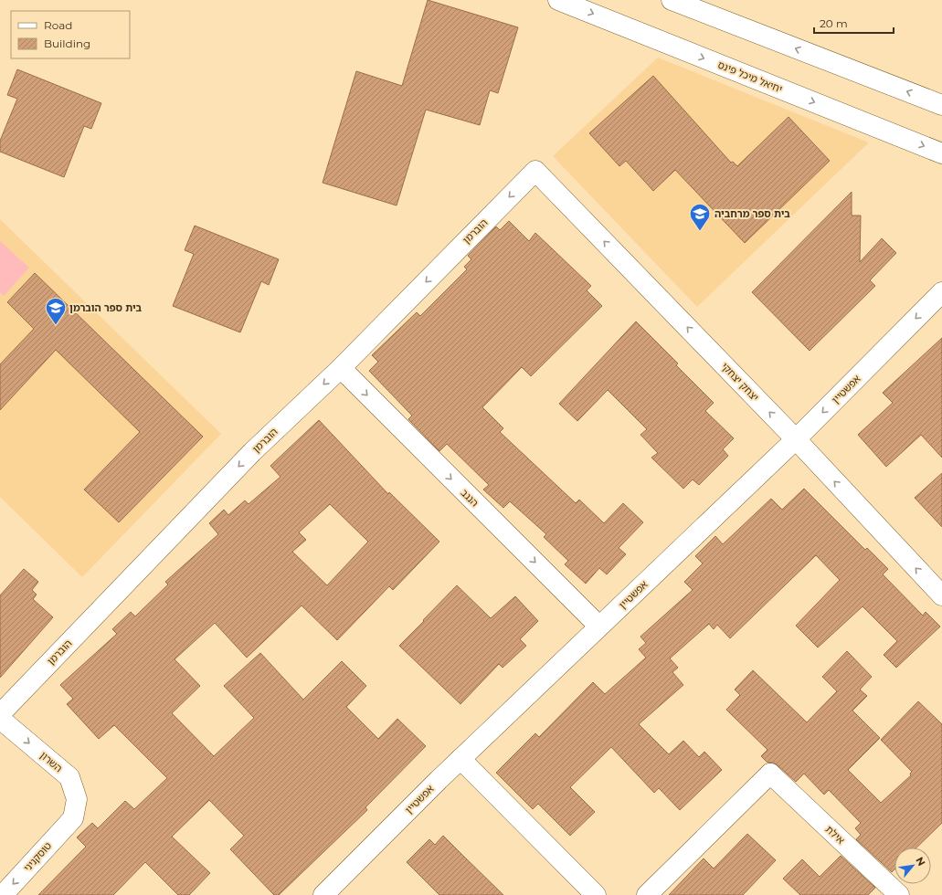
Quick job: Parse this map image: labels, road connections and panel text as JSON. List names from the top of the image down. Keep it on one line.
{"streets":{"street":["יחיאל מיכל פינס","הוברמן","יצחק יצחקי","אפשטיין","הנגב","השרון","אילת","טוסקניני"]},"crossings":[["הוברמן","יצחק יצחקי"],["הוברמן","הנגב"],["יצחק יצחקי","אפשטיין"],["אפשטיין","הנגב"],["השרון","טוסקניני"]],"one_way":["הוברמן","יצחק יצחקי","הנגב","השרון","טוסקניני"],"places":{"school or university":["בית ספר מרחביה","בית ספר הוברמן"]},"legend":["Road","Building"],"scale_bar":"20 m","north":"top right"}
